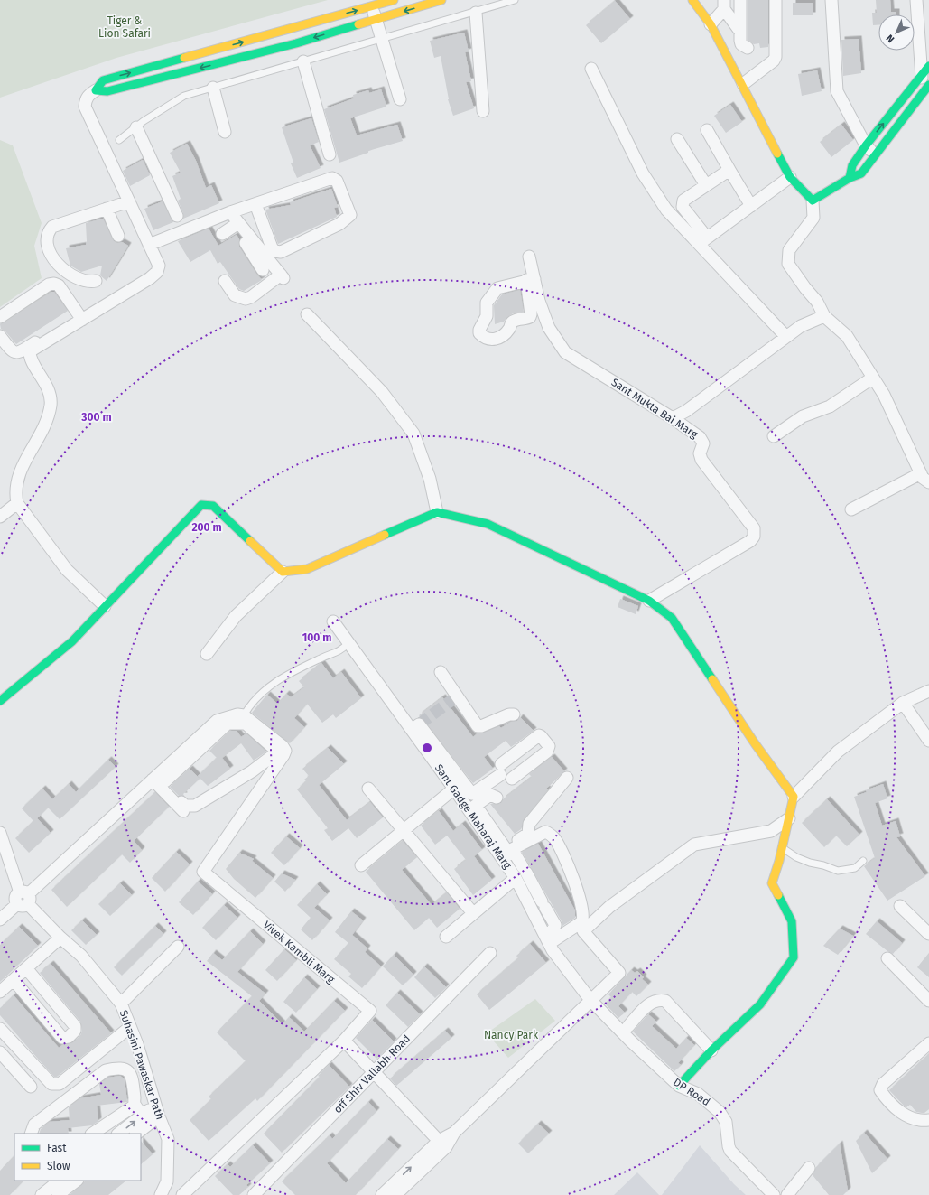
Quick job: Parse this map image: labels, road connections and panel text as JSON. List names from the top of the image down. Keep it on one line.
{"streets":{"street":["Sant Mukta Bai Marg","Sant Gadge Maharaj Marg","Vivek Kambli Marg","Suhasini Pawaskar Path","off Shiv Vallabh Road","DP Road"]},"crossings":[["Sant Gadge Maharaj Marg","DP Road"]],"parks":["Tiger & Lion Safari","Nancy Park"],"legend":["Fast","Slow"],"north":"bottom left","rings":["300 m","200 m","100 m"]}
